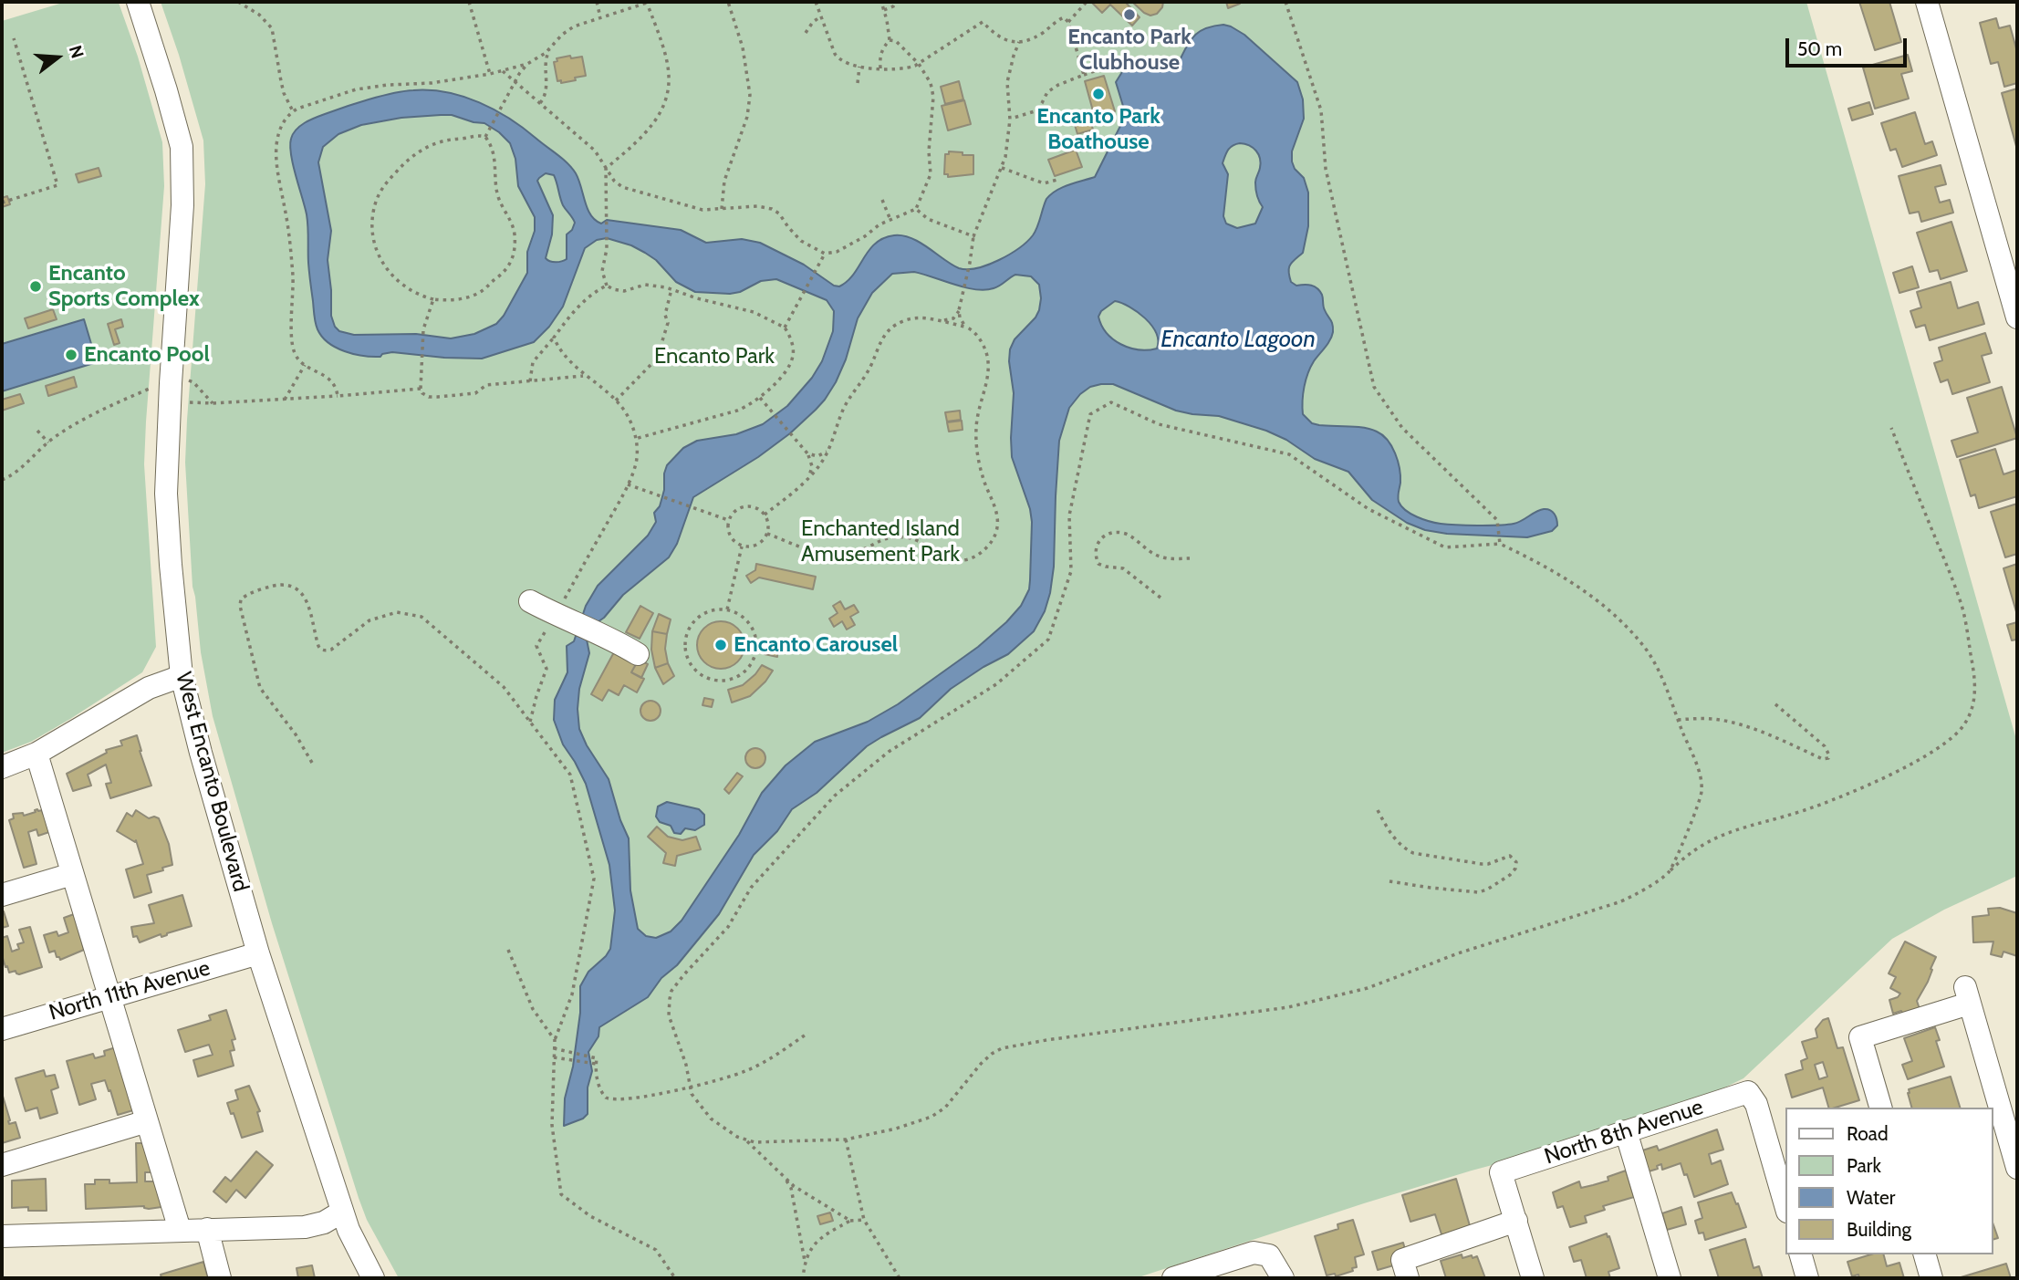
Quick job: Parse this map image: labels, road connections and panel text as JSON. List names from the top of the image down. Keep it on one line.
{"streets":{"street":["West Encanto Boulevard","North 11th Avenue","North 8th Avenue"]},"crossings":[["West Encanto Boulevard","North 11th Avenue"]],"water":["Encanto Lagoon"],"parks":["Encanto Park","Enchanted Island Amusement Park"],"places":["Encanto Park Clubhouse","Encanto Park Boathouse","Encanto Sports Complex","Encanto Pool","Encanto Carousel"],"legend":["Road","Park","Water","Building"],"scale_bar":"50 m","north":"right"}
